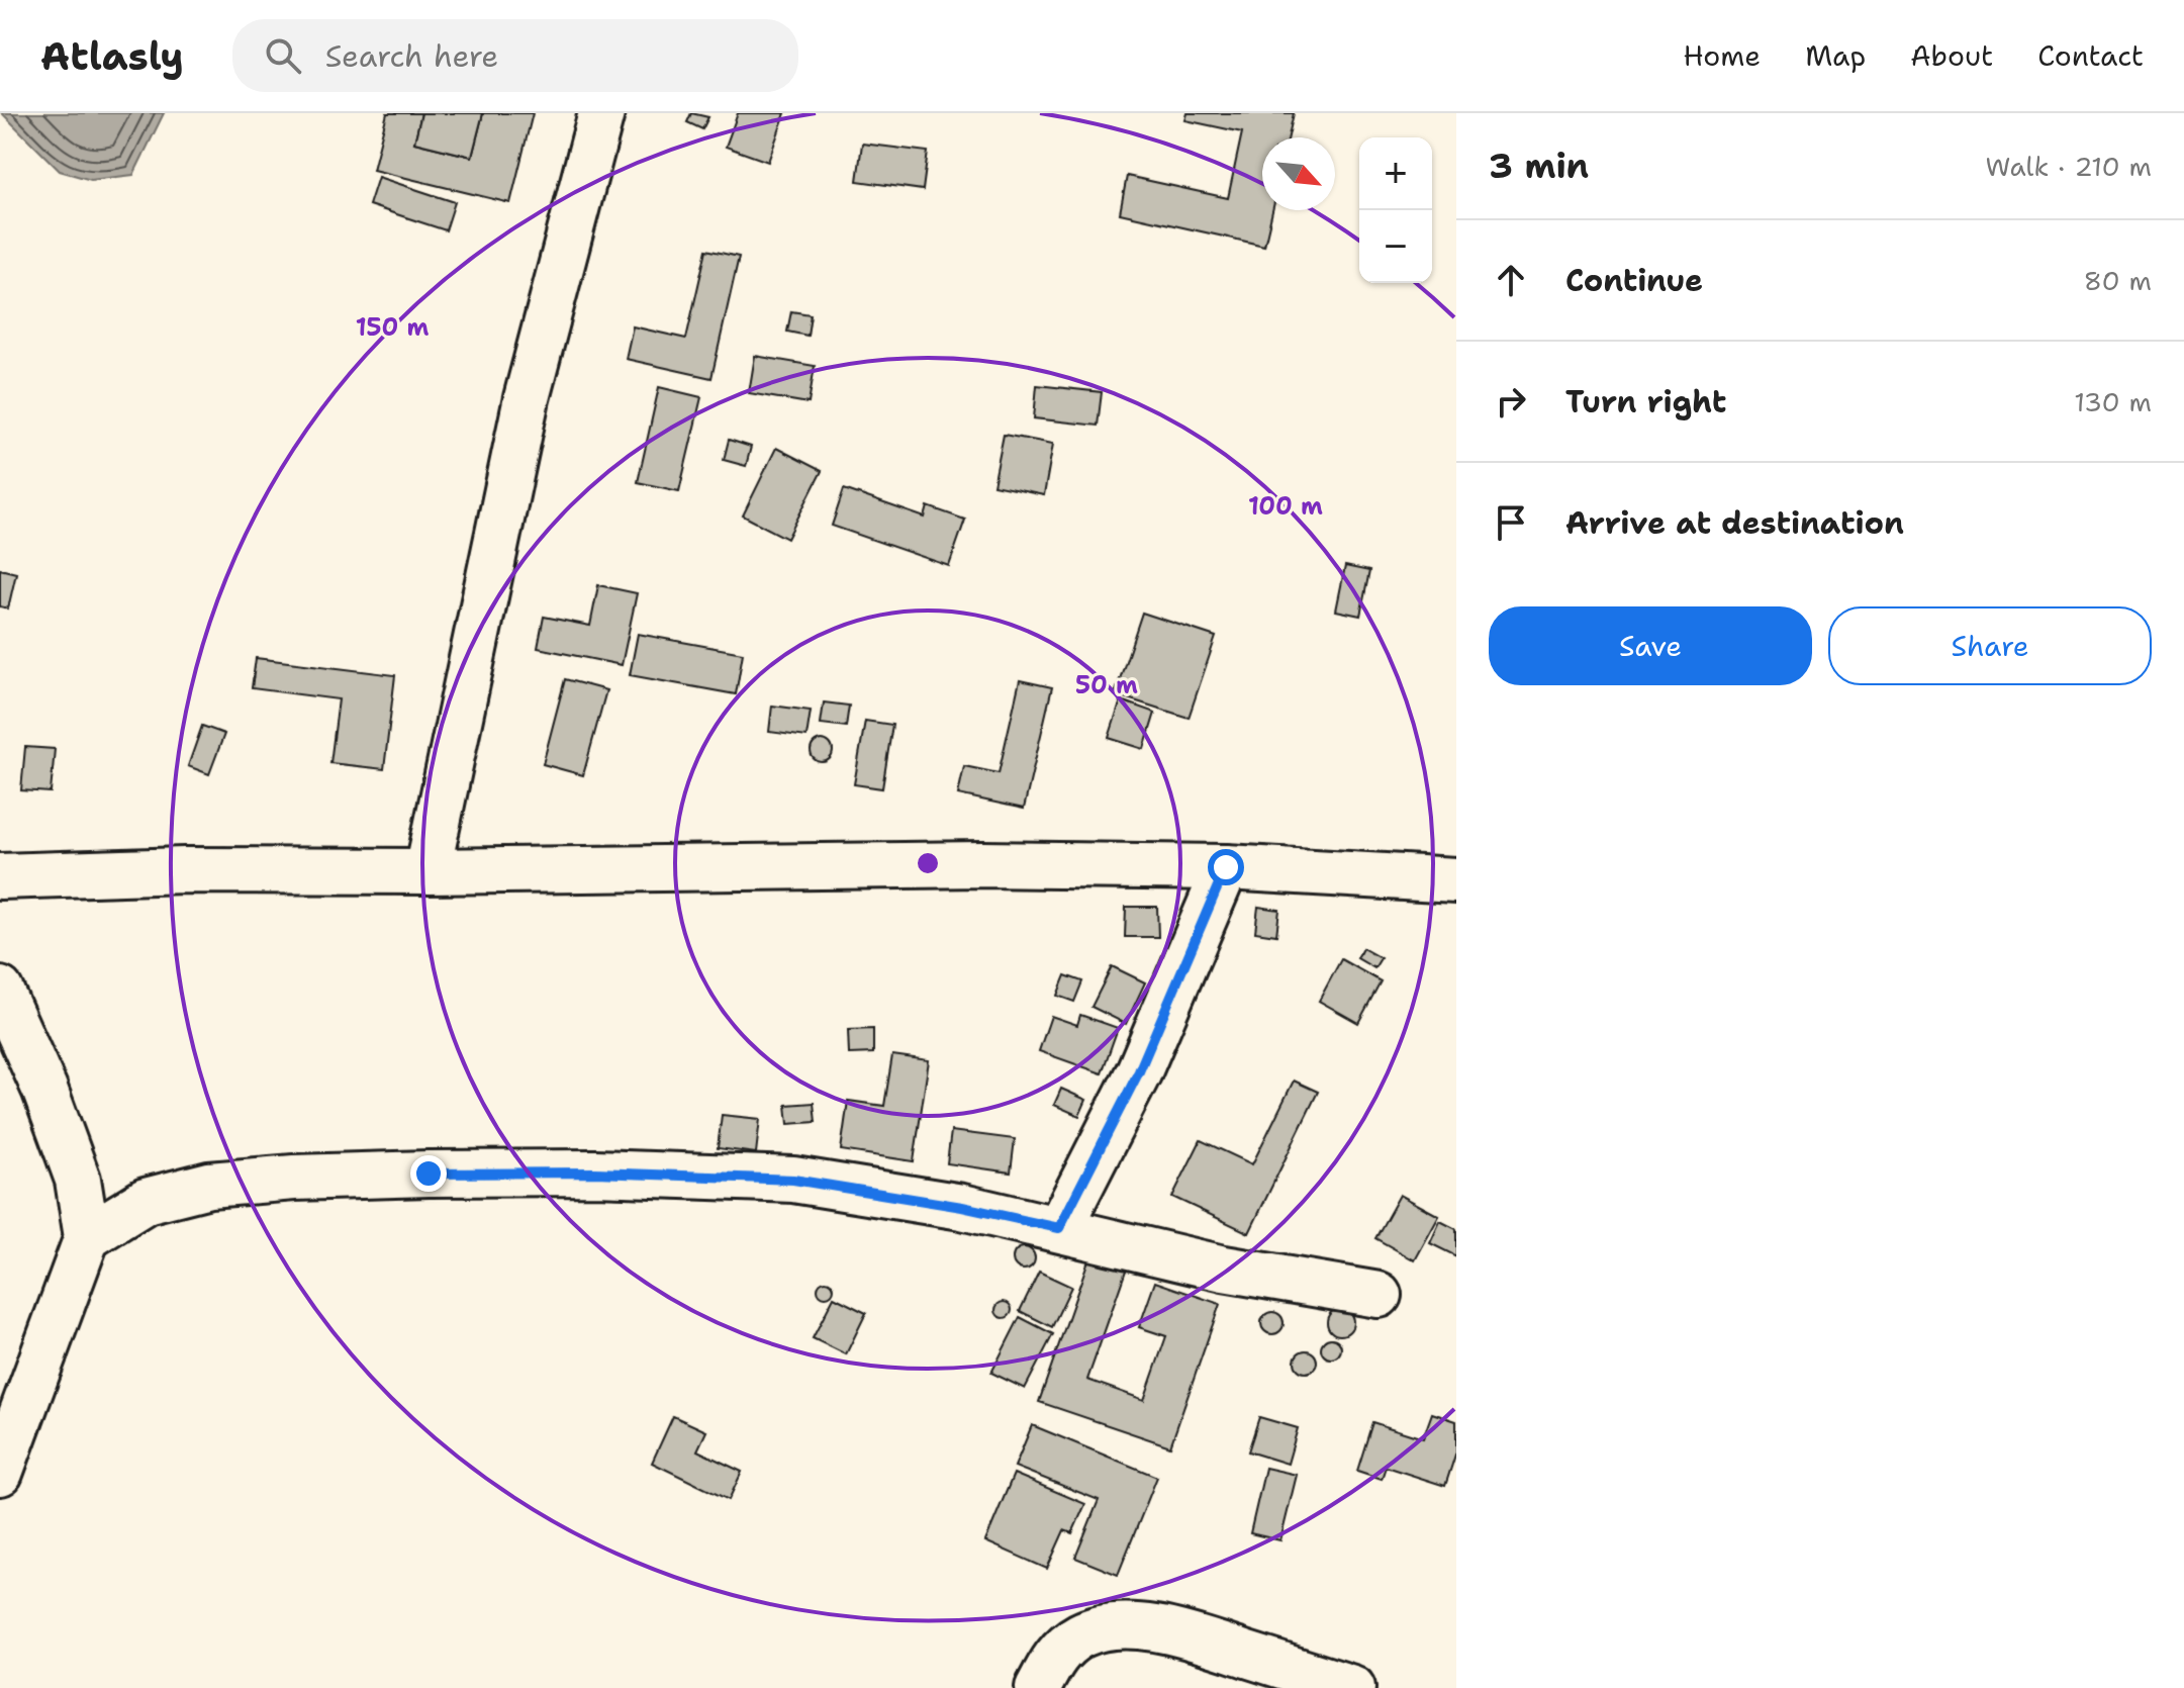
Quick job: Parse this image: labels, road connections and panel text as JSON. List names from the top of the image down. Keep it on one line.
{"north":"bottom right","page":{"header":"Atlasly","search":"Search here","nav":["Home","Map","About","Contact"],"heading":["3 min","Walk · 210 m"],"map_buttons":["+","−"],"list":[["Continue","80 m"],["Turn right","130 m"],"Arrive at destination"],"buttons":["Save","Share"]},"rings":["150 m","100 m","50 m"]}
